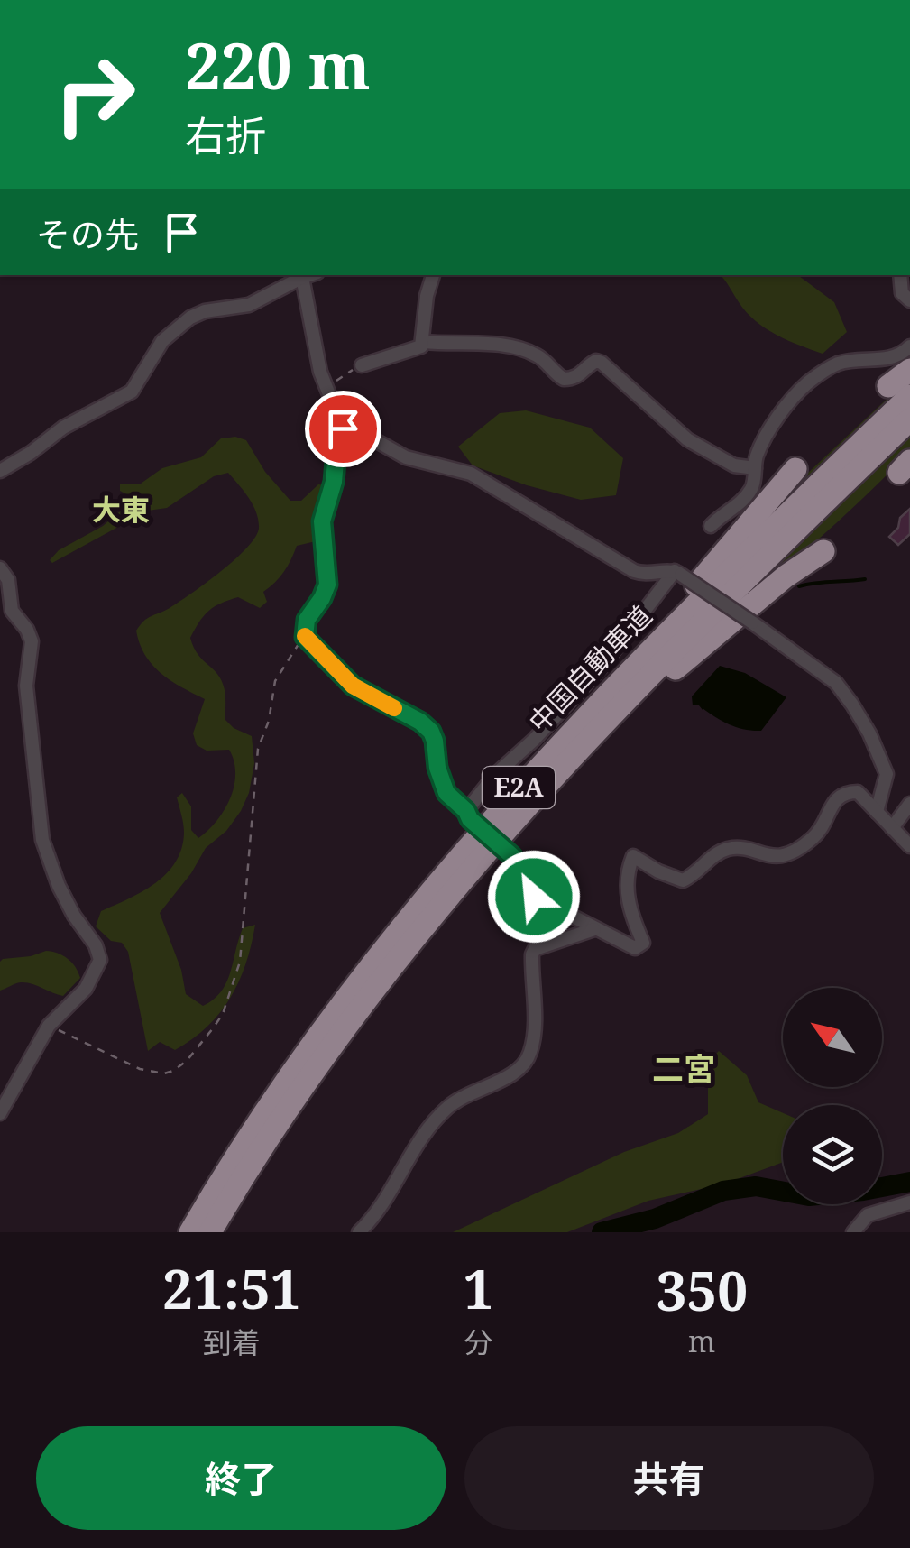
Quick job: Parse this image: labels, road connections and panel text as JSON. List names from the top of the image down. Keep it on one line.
{"streets":{"highway":["中国自動車道","E2A"]},"districts":["大東","二宮"],"north":"top left","page":{"turn":["220 m","右折"],"then":"その先","eta":["21:51","到着","1","分","350","m"],"buttons":["終了","共有"]}}
